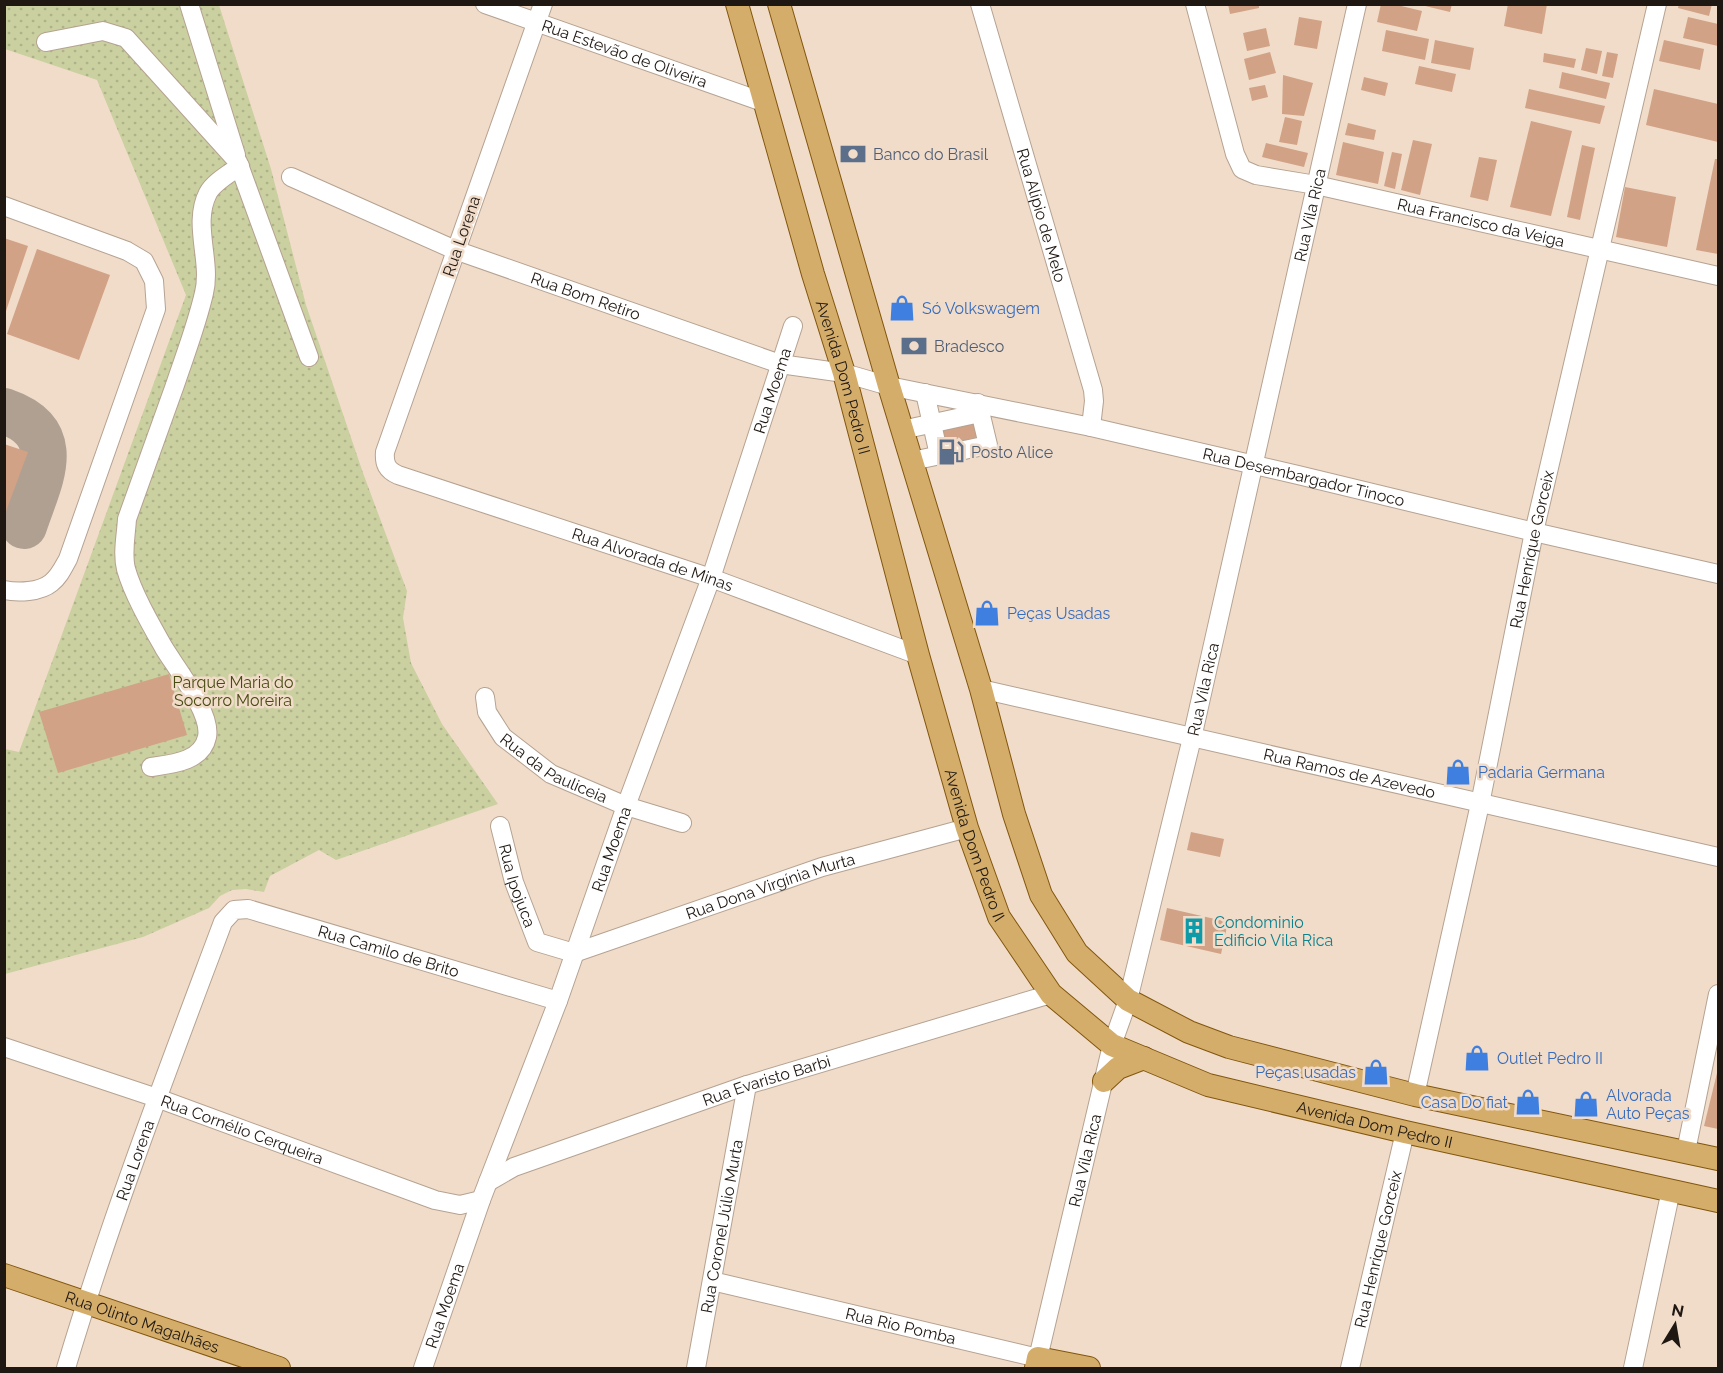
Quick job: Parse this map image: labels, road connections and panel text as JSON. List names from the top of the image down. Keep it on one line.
{"streets":{"main road":["Avenida Dom Pedro II","Rua Olinto Magalhães","Rua Rio Pomba"],"street":["Rua Estevão de Oliveira","Rua Vila Rica","Rua Alípio de Melo","Rua Francisco da Veiga","Rua Lorena","Rua Bom Retiro","Rua Moema","Rua Desembargador Tinoco","Rua Henrique Gorceix","Rua Alvorada de Minas","Rua da Pauliceia","Rua Ramos de Azevedo","Rua Ipojuca","Rua Dona Virgínia Murta","Rua Camilo de Brito","Rua Evaristo Barbi","Rua Cornélio Cerqueira","Rua Coronel Júlio Murta"]},"crossings":[["Rua Estevão de Oliveira","Rua Lorena"],["Rua Estevão de Oliveira","Avenida Dom Pedro II"],["Rua Vila Rica","Rua Francisco da Veiga"],["Rua Vila Rica","Avenida Dom Pedro II"],["Rua Vila Rica","Rua Desembargador Tinoco"],["Rua Vila Rica","Rua Ramos de Azevedo"],["Rua Vila Rica","Rua Rio Pomba"],["Rua Alípio de Melo","Rua Desembargador Tinoco"],["Rua Francisco da Veiga","Rua Henrique Gorceix"],["Rua Lorena","Rua Bom Retiro"],["Rua Lorena","Rua Alvorada de Minas"],["Rua Lorena","Rua Camilo de Brito"],["Rua Lorena","Rua Cornélio Cerqueira"],["Rua Lorena","Rua Olinto Magalhães"],["Rua Bom Retiro","Avenida Dom Pedro II"],["Rua Bom Retiro","Rua Moema"],["Rua Bom Retiro","Rua Desembargador Tinoco"],["Avenida Dom Pedro II","Rua Henrique Gorceix"],["Avenida Dom Pedro II","Rua Alvorada de Minas"],["Avenida Dom Pedro II","Rua Dona Virgínia Murta"],["Avenida Dom Pedro II","Rua Evaristo Barbi"],["Rua Moema","Rua Alvorada de Minas"],["Rua Moema","Rua da Pauliceia"],["Rua Moema","Rua Ipojuca"],["Rua Moema","Rua Dona Virgínia Murta"],["Rua Moema","Rua Camilo de Brito"],["Rua Moema","Rua Evaristo Barbi"],["Rua Moema","Rua Cornélio Cerqueira"],["Rua Desembargador Tinoco","Rua Henrique Gorceix"],["Rua Henrique Gorceix","Rua Ramos de Azevedo"],["Rua Ipojuca","Rua Dona Virgínia Murta"],["Rua Evaristo Barbi","Rua Coronel Júlio Murta"],["Rua Coronel Júlio Murta","Rua Rio Pomba"]],"parks":["Parque Maria do Socorro Moreira"],"places":{"bank":["Banco do Brasil","Bradesco"],"shop":["Só Volkswagem","Peças Usadas","Padaria Germana","Outlet Pedro II","Peças usadas","Casa Do fiat","Alvorada Auto Peças"],"fuel station":["Posto Alice"],"building":["Condominio Edificio Vila Rica"]},"north":"top"}
